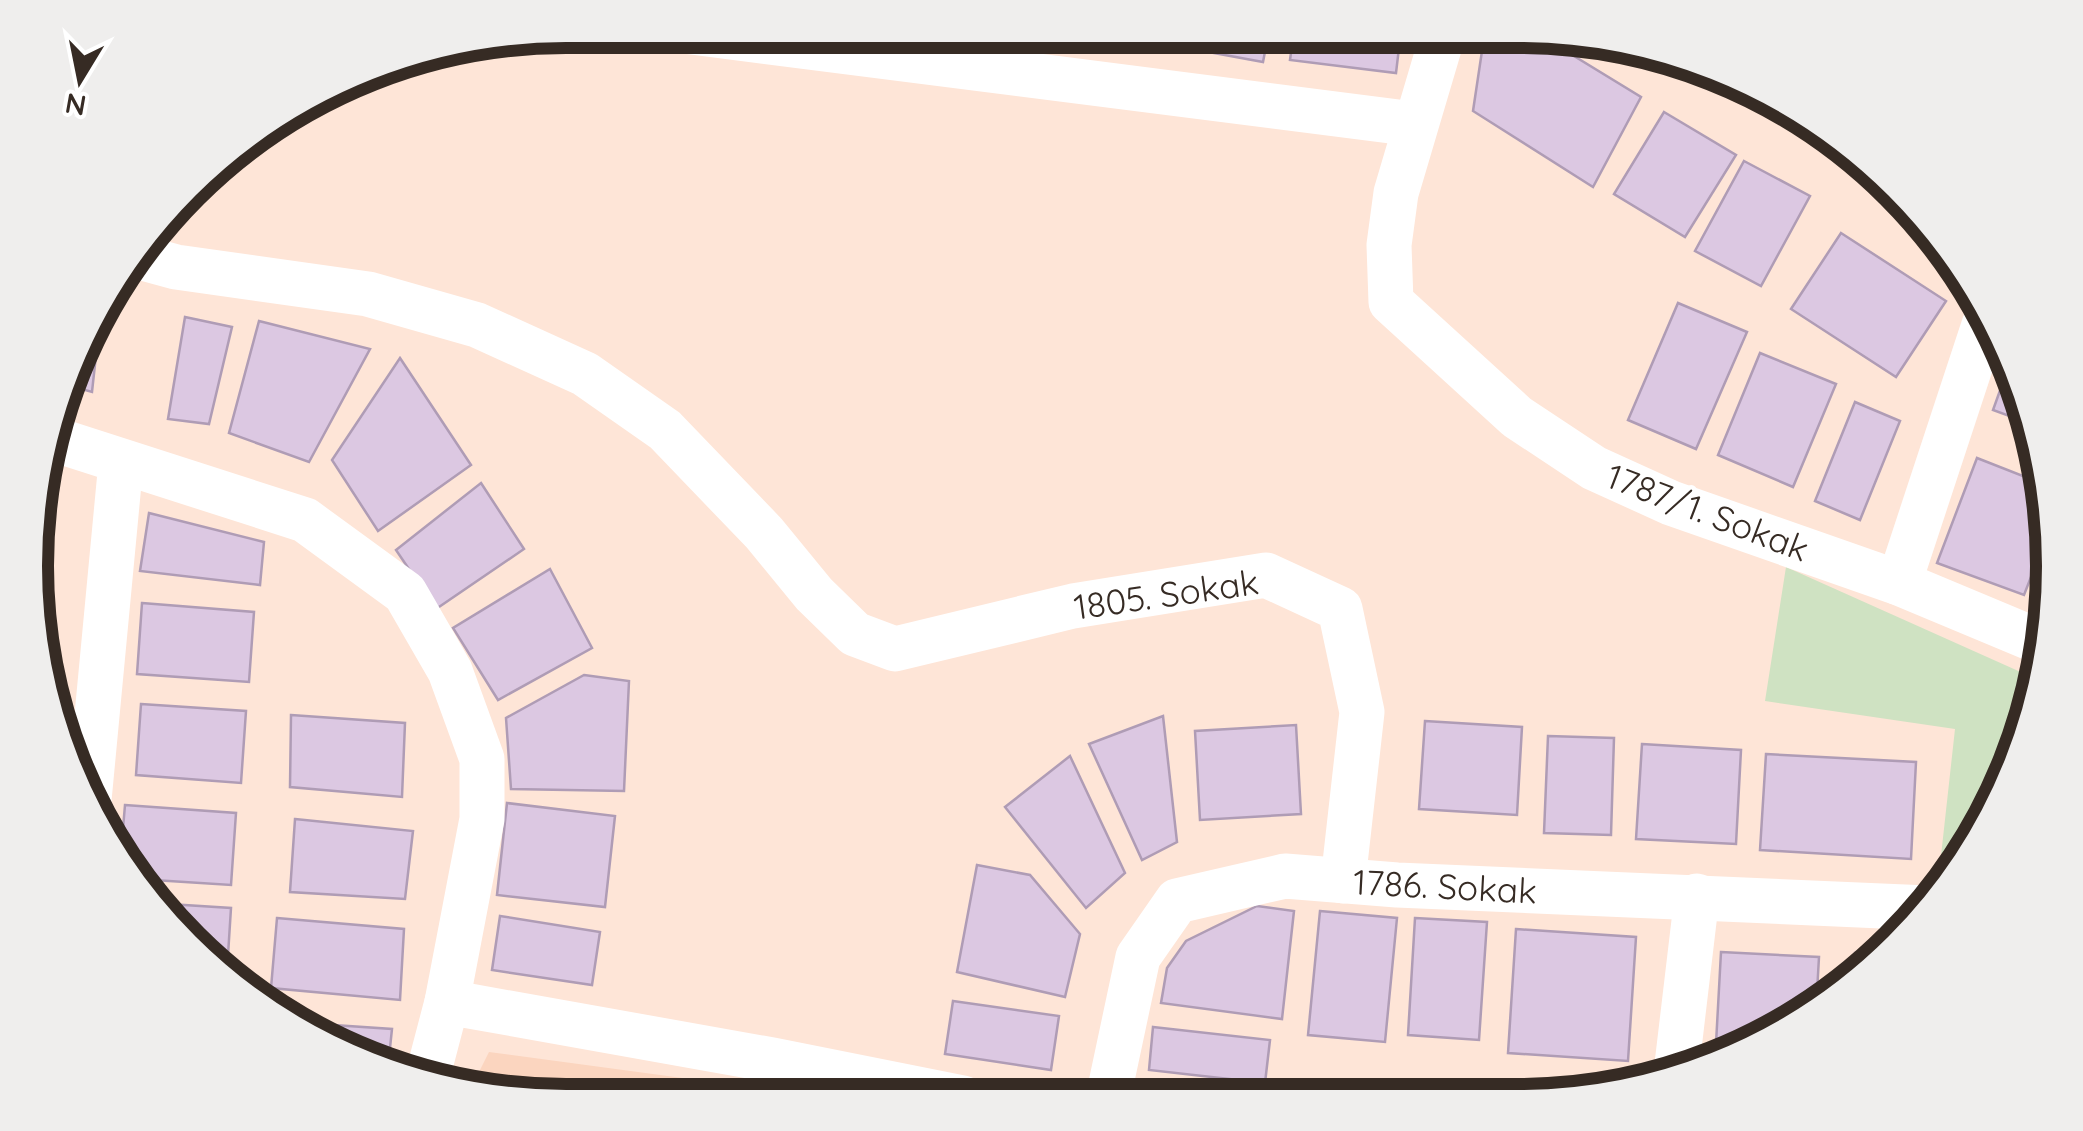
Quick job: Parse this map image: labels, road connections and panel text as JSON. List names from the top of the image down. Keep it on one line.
{"streets":{"street":["1787/1. Sokak","1805. Sokak","1786. Sokak"]},"crossings":[["1805. Sokak","1786. Sokak"]],"north":"bottom"}
